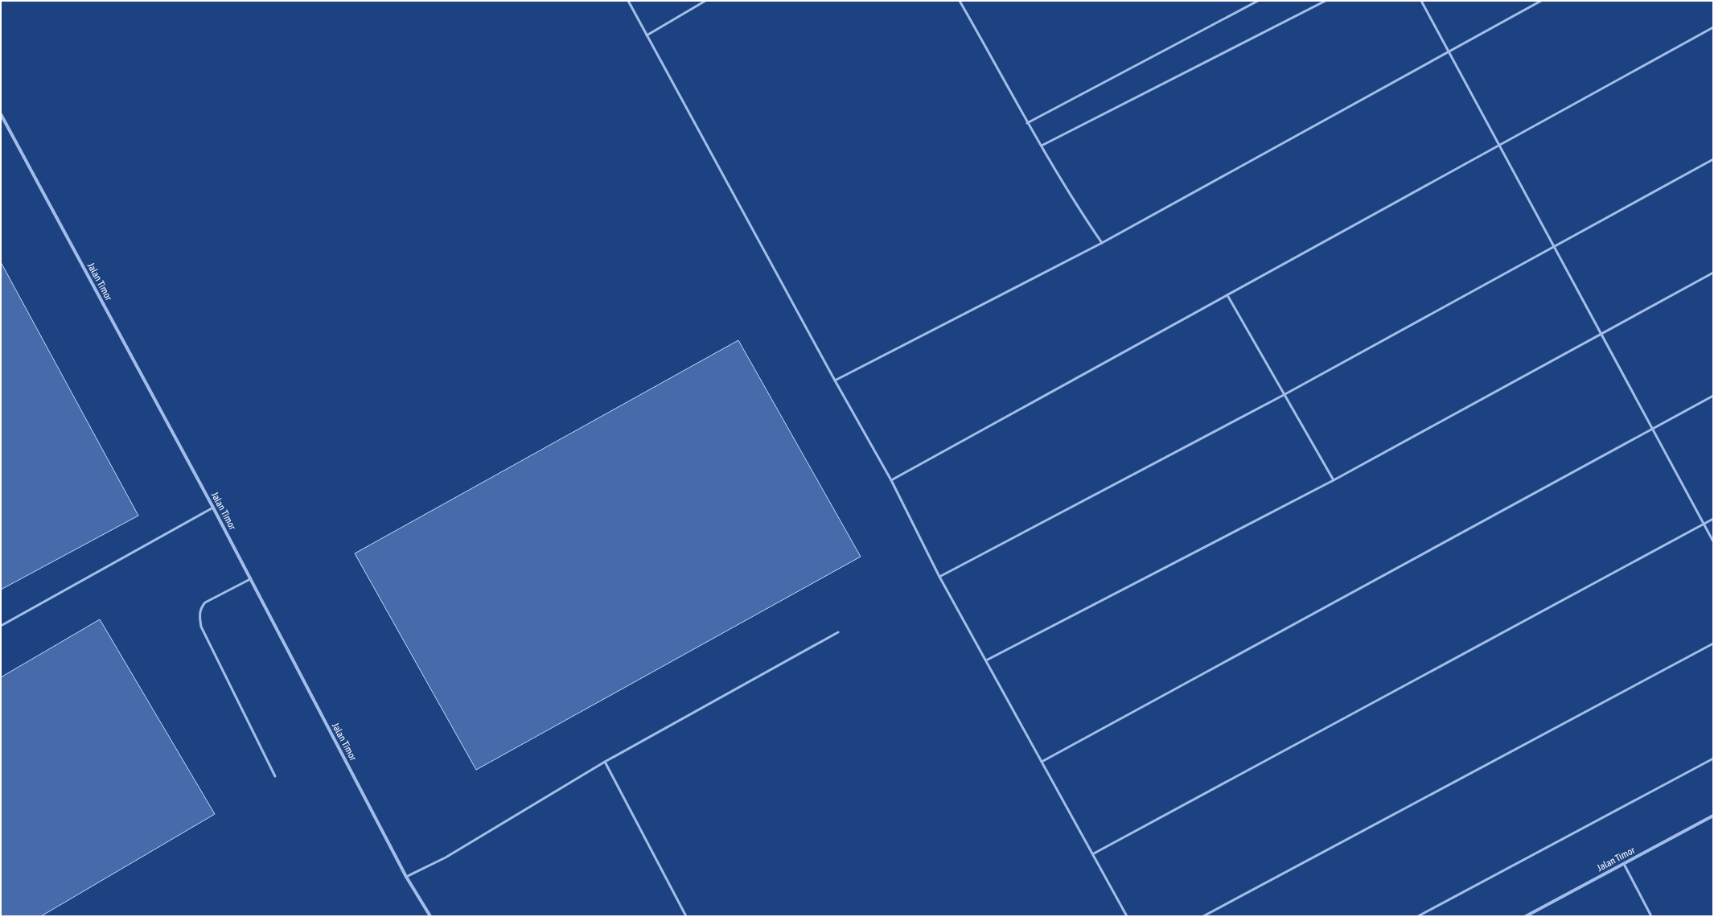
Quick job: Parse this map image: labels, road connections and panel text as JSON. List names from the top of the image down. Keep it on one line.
{"streets":{"street":["Jalan Timor"]}}
